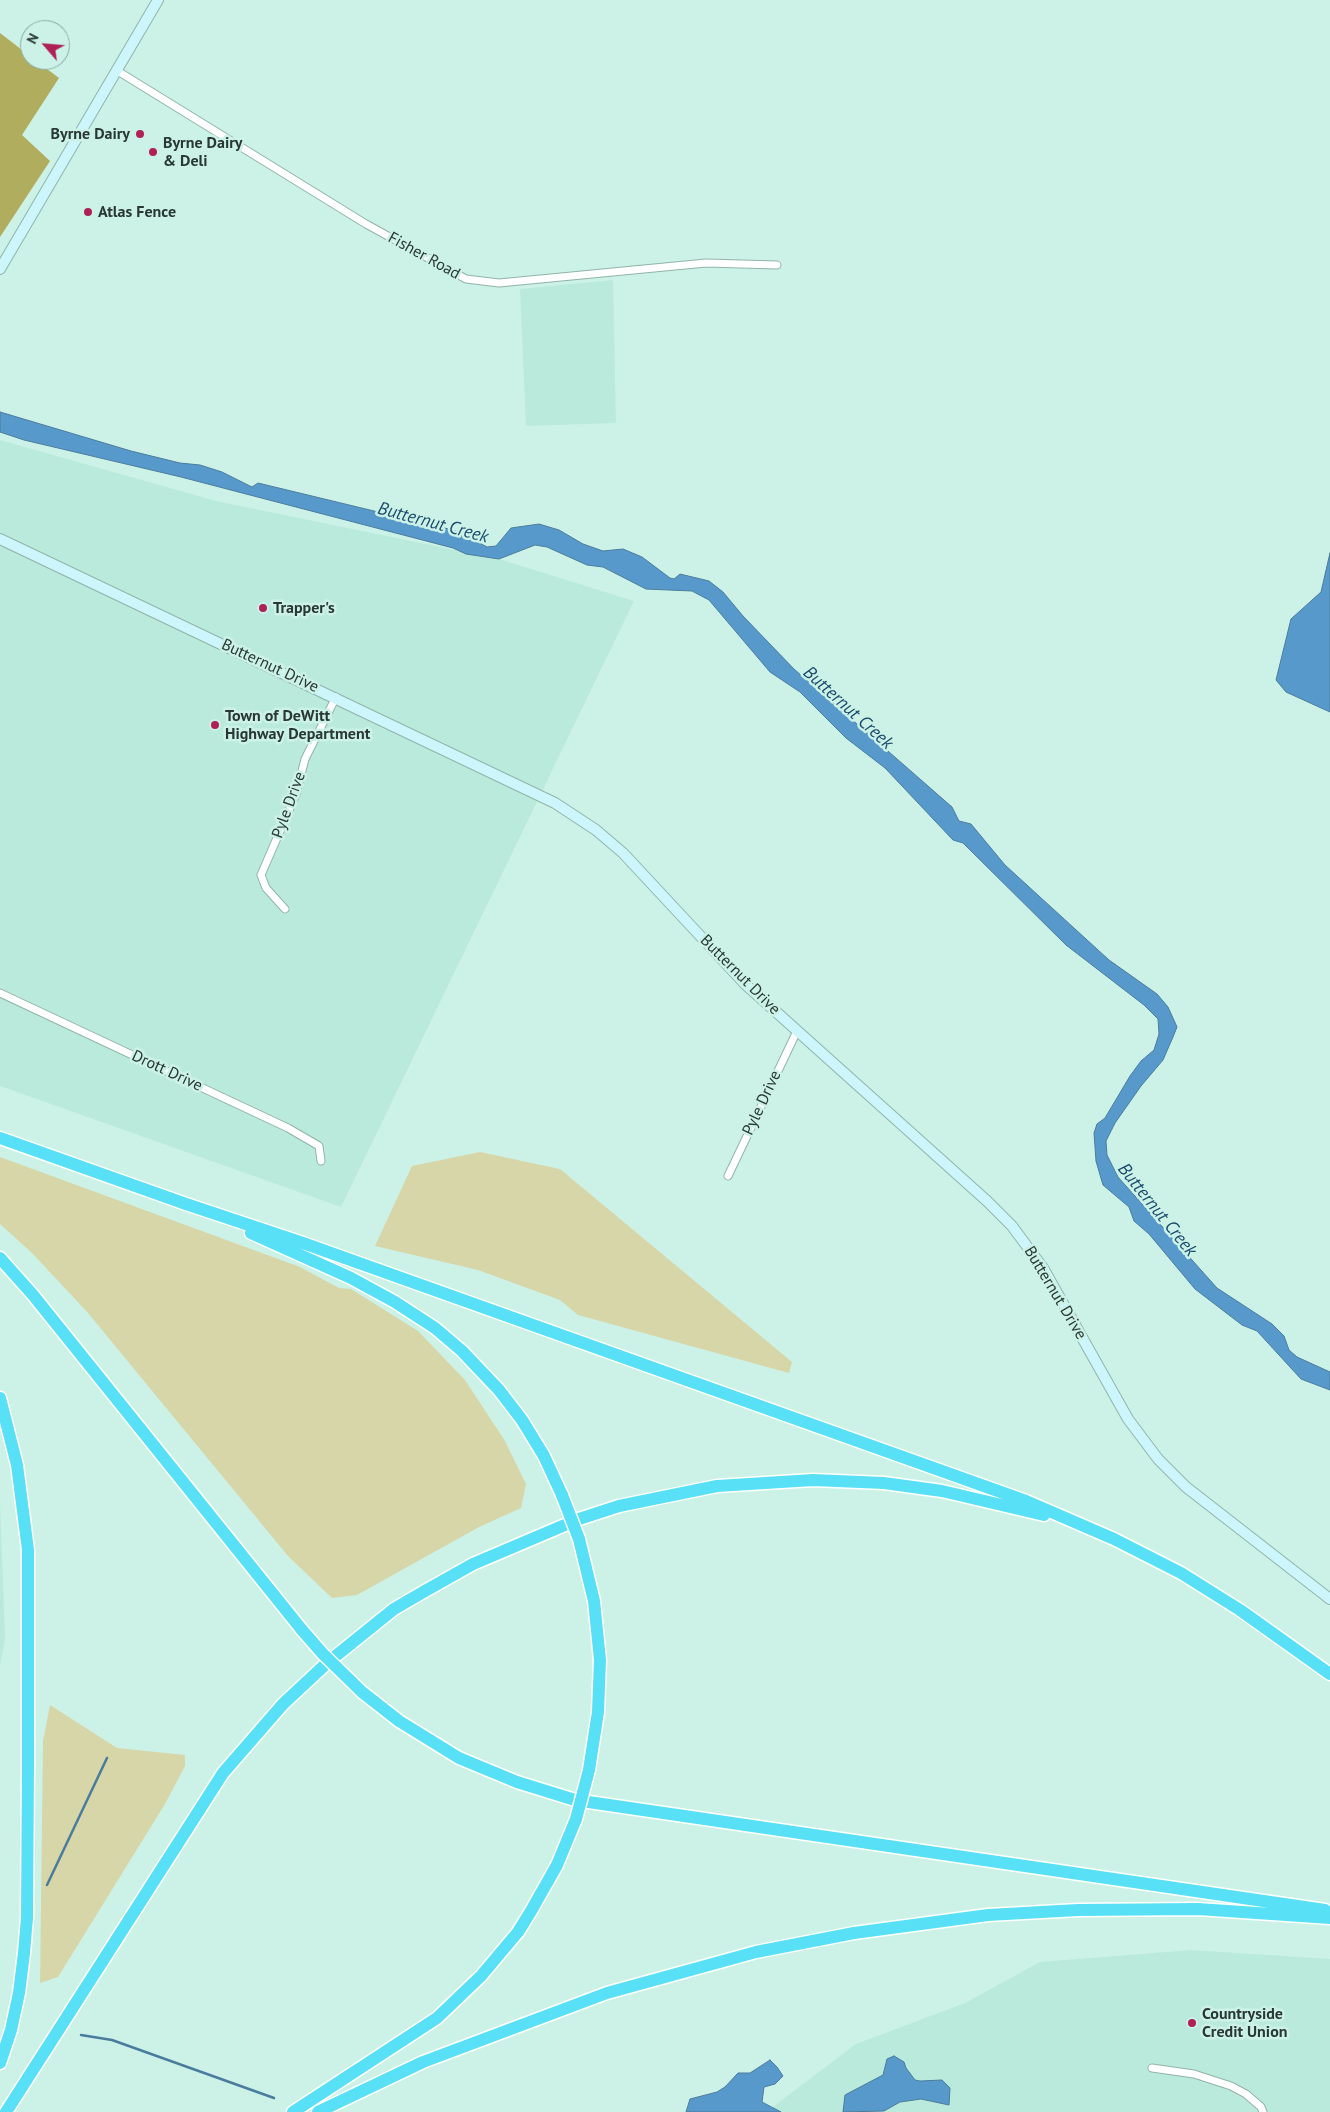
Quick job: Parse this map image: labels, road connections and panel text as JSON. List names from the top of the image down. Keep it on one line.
{"streets":{"street":["Fisher Road","Butternut Drive","Pyle Drive","Drott Drive"]},"crossings":[["Butternut Drive","Pyle Drive"]],"water":["Butternut Creek"],"places":["Byrne Dairy","Byrne Dairy & Deli","Atlas Fence","Trapper's","Town of DeWitt Highway Department","Countryside Credit Union"],"north":"top left"}
